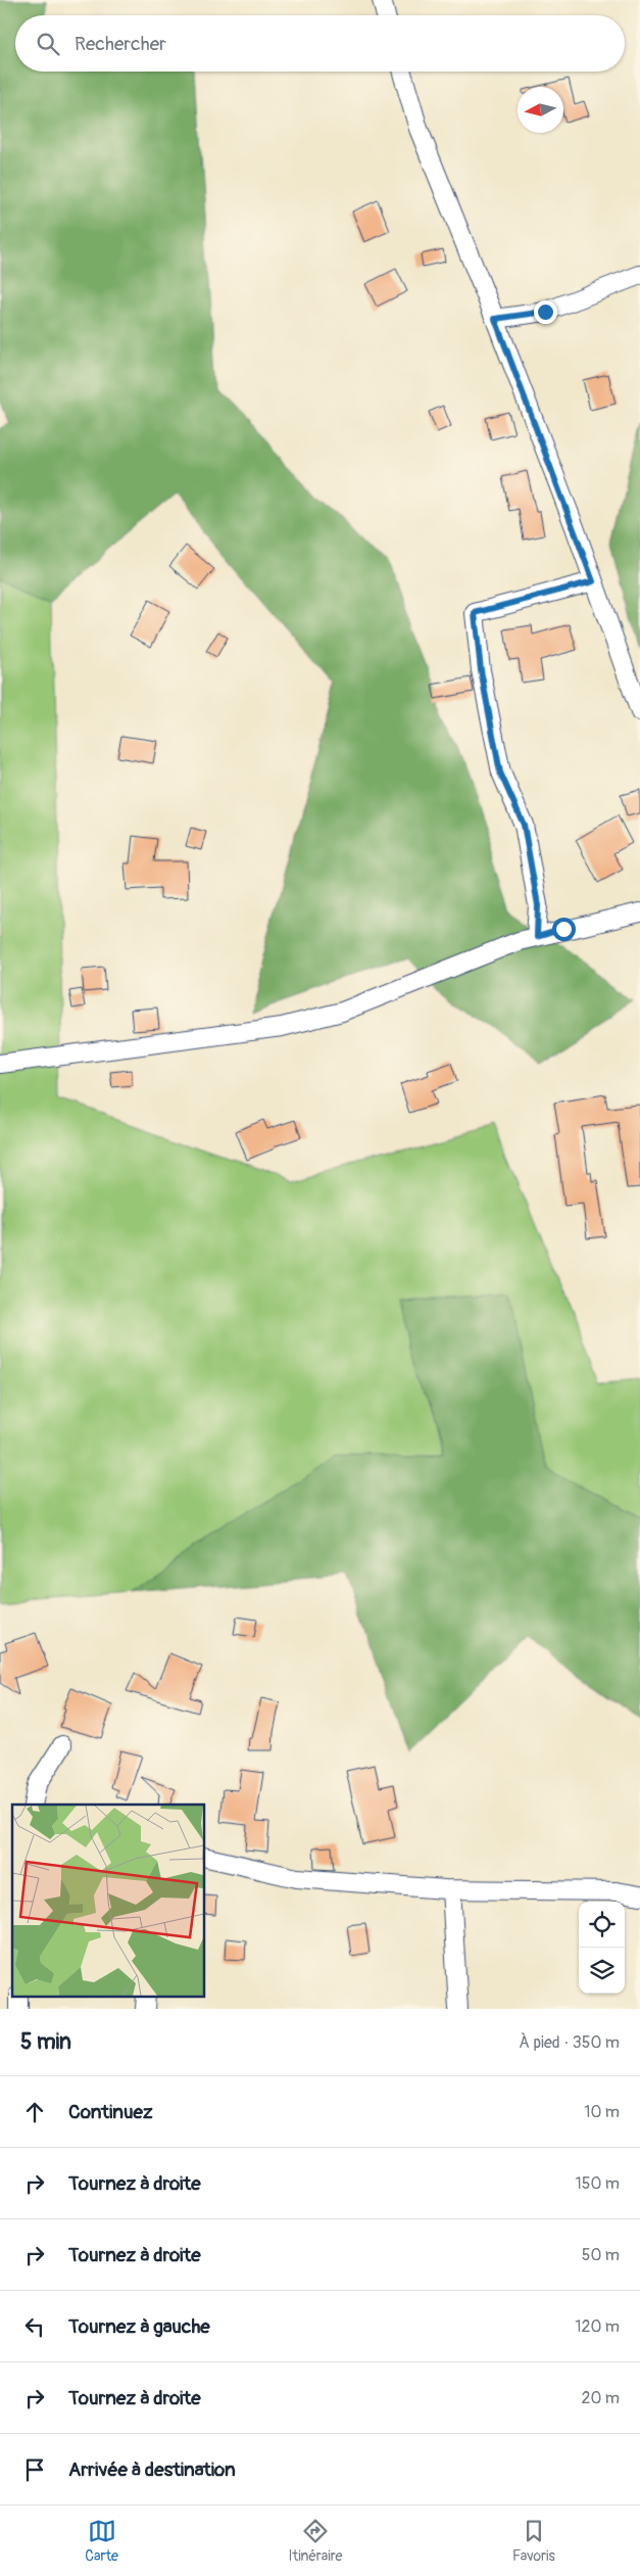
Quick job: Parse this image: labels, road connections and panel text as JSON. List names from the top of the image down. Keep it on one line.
{"north":"left","page":{"search":"Rechercher","heading":["5 min","À pied · 350 m"],"list":[["Continuez","10 m"],["Tournez à droite","150 m"],["Tournez à droite","50 m"],["Tournez à gauche","120 m"],["Tournez à droite","20 m"],"Arrivée à destination"],"nav":["Carte","Itinéraire","Favoris"]}}
